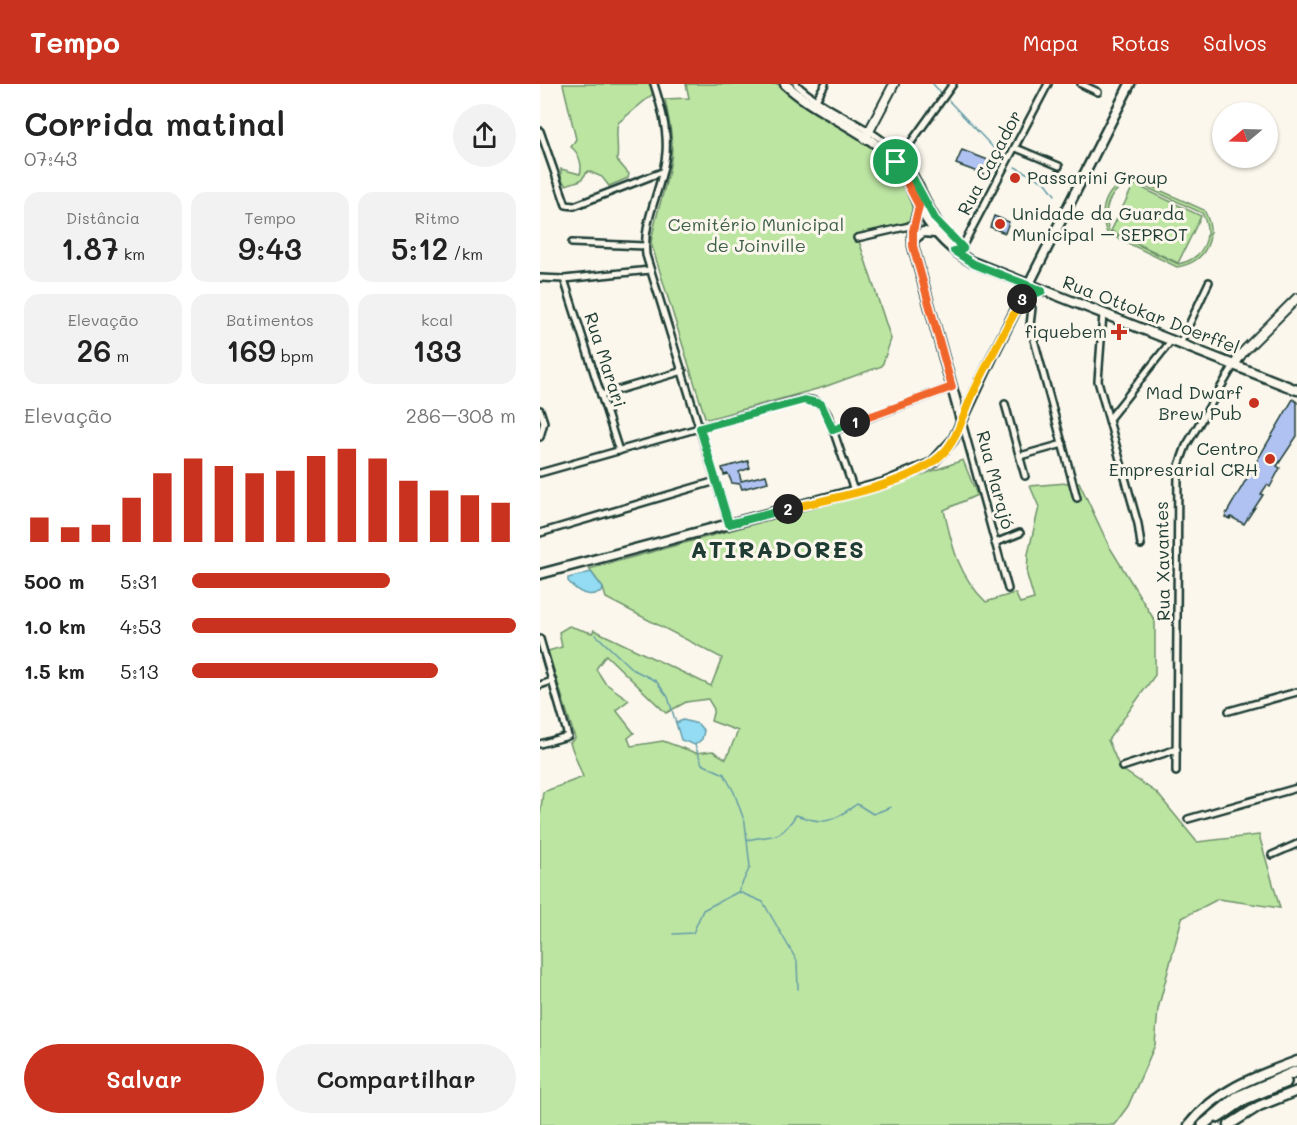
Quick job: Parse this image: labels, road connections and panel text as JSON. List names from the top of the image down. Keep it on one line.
{"streets":{"main road":["Rua Ottokar Doerffel","Rua Marajó"],"street":["Rua Caçador","Rua Marari","Rua Xavantes"]},"crossings":[["Rua Ottokar Doerffel","Rua Marajó"],["Rua Ottokar Doerffel","Rua Xavantes"]],"districts":["ATIRADORES"],"parks":["Cemitério Municipal de Joinville"],"places":{"other":["Passarini Group","Unidade da Guarda Municipal – SEPROT","Mad Dwarf Brew Pub","Centro Empresarial CRH"],"health":["fiquebem"]},"north":"left","page":{"header":"Tempo","nav":["Mapa","Rotas","Salvos"],"heading":["Corrida matinal","07:43"],"stats":[["Distância","1.87 km"],["Tempo","9:43"],["Ritmo","5:12 /km"],["Elevação","26 m"],["Batimentos","169 bpm"],["kcal","133"]],"pins":["3","1","2"],"chart":["Elevação","286–308 m"],"list":[{"name":"500 m","note":"5:31"},{"name":"1.0 km","note":"4:53"},{"name":"1.5 km","note":"5:13"}],"buttons":["Salvar","Compartilhar"]}}
